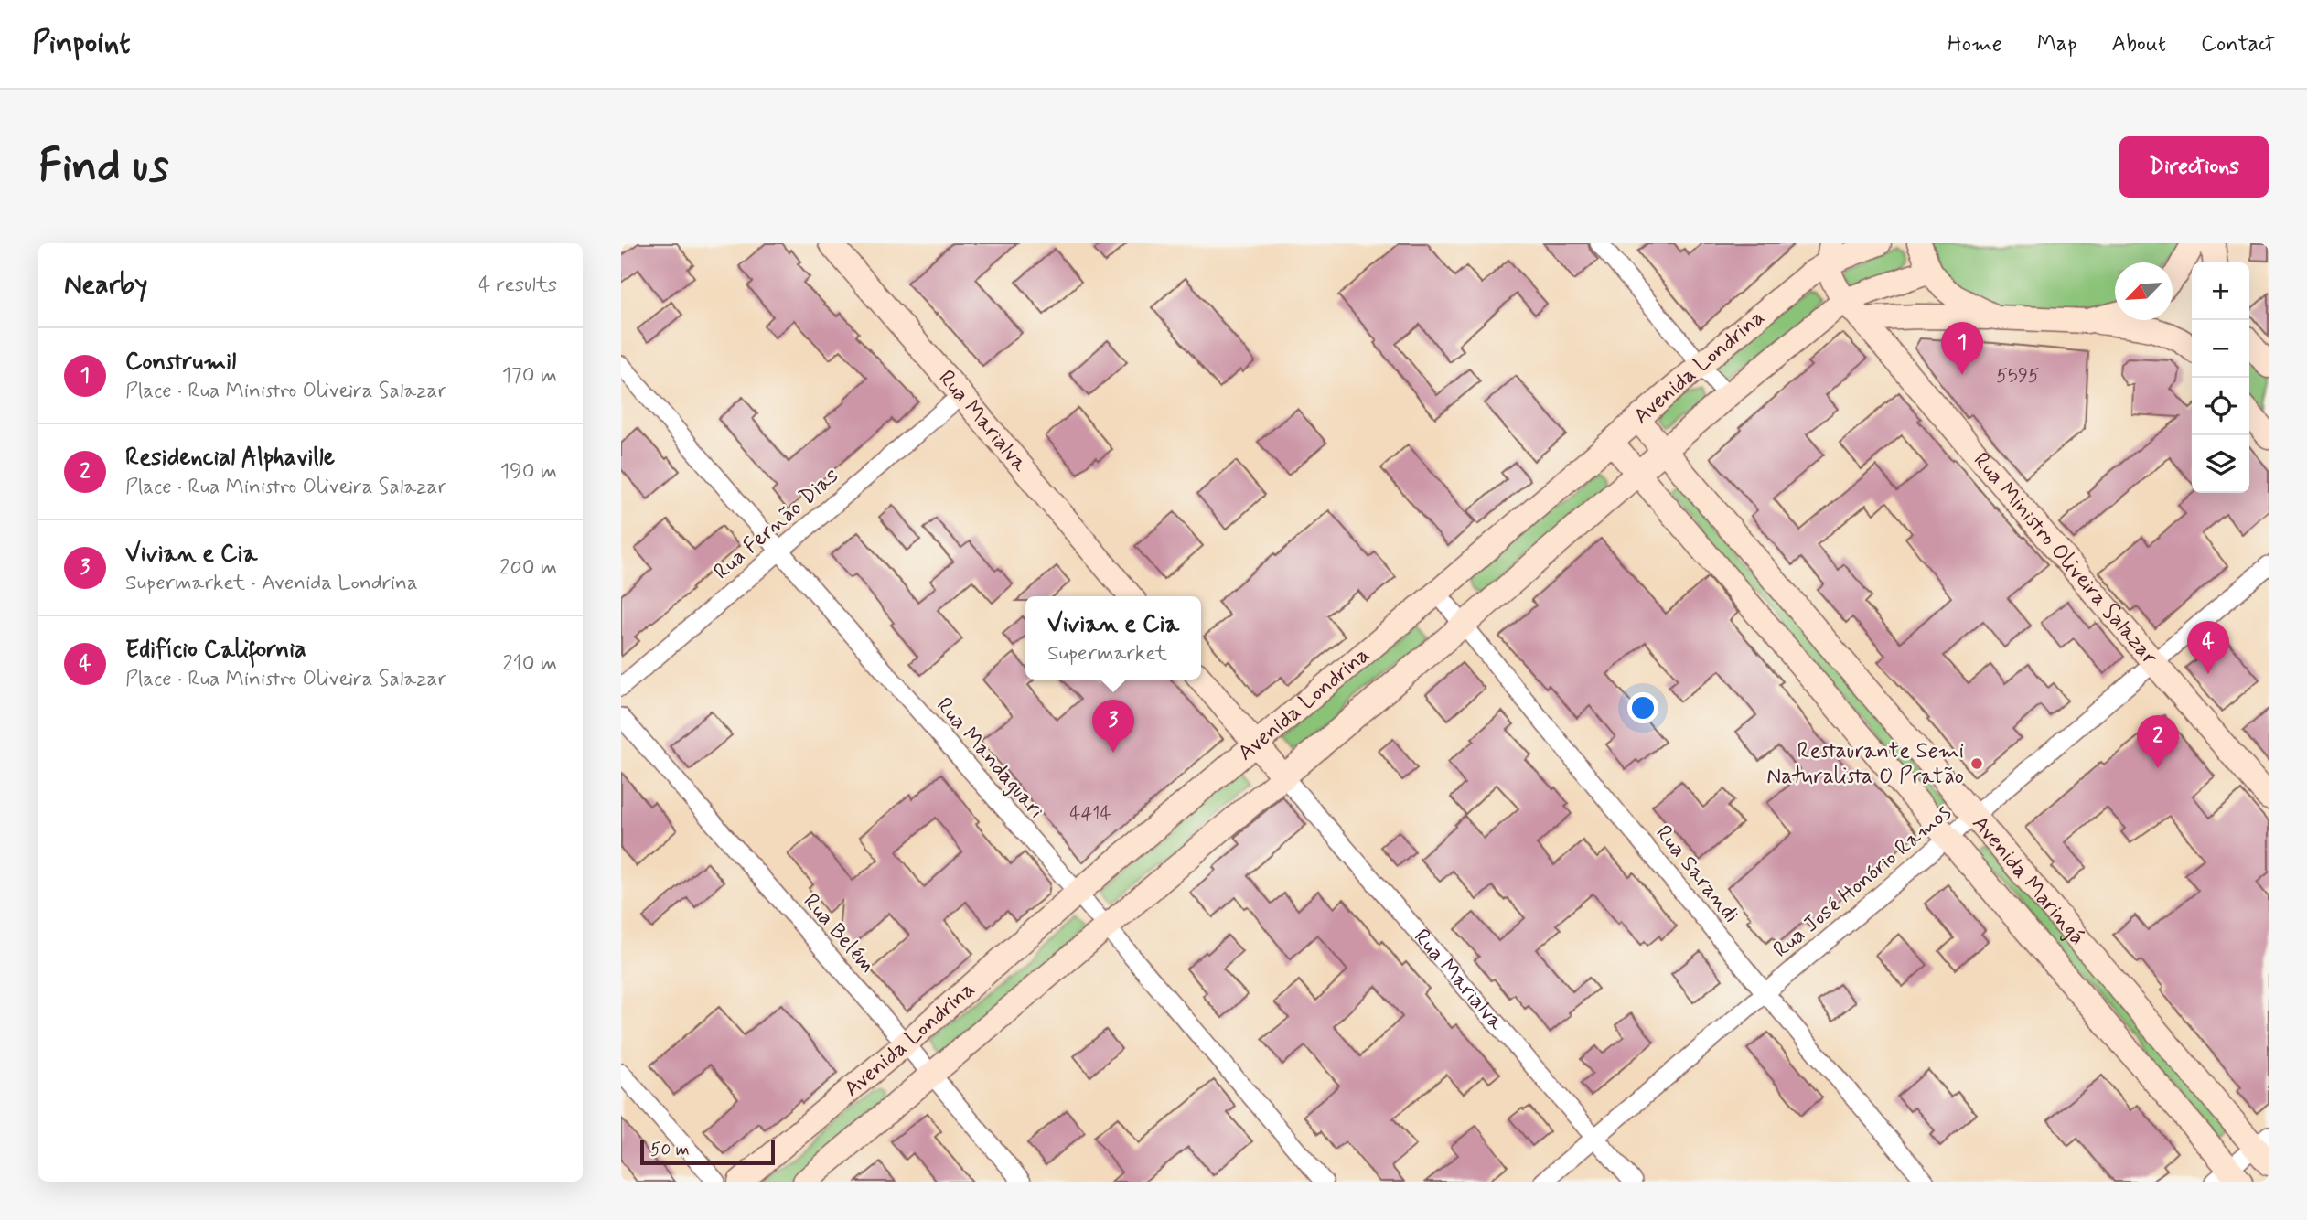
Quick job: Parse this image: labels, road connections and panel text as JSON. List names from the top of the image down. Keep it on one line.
{"streets":{"main road":["Avenida Londrina","Rua Marialva","Rua Ministro Oliveira Salazar","Avenida Maringá"],"street":["Rua Fernão Dias","Rua Mandaguari","Rua Sarandi","Rua José Honório Ramos","Rua Belém"]},"crossings":[["Avenida Londrina","Rua Marialva"],["Avenida Londrina","Rua Ministro Oliveira Salazar"],["Avenida Londrina","Rua Mandaguari"],["Avenida Londrina","Rua Sarandi"],["Avenida Londrina","Avenida Maringá"],["Avenida Londrina","Rua Belém"],["Rua Marialva","Rua Fernão Dias"],["Rua Marialva","Rua José Honório Ramos"],["Rua Fernão Dias","Rua Mandaguari"],["Rua Ministro Oliveira Salazar","Rua José Honório Ramos"],["Rua Sarandi","Rua José Honório Ramos"],["Avenida Maringá","Rua José Honório Ramos"]],"places":["Restaurante Semi Naturalista O Pratão"],"house_numbers":["5595","4414"],"scale_bar":"50 m","north":"bottom left","page":{"header":"Pinpoint","nav":["Home","Map","About","Contact"],"buttons":"Directions","title":"Find us","heading":["Nearby","4 results"],"map_buttons":["+","−"],"pins":["1","4","3","2"],"list":[{"mark":"1","name":"Construmil","note":"Place · Rua Ministro Oliveira Salazar","value":"170 m"},{"mark":"2","name":"Residencial Alphaville","note":"Place · Rua Ministro Oliveira Salazar","value":"190 m"},{"mark":"3","name":"Vivian e Cia","note":"Supermarket · Avenida Londrina","value":"200 m"},{"mark":"4","name":"Edifício California","note":"Place · Rua Ministro Oliveira Salazar","value":"210 m"}],"popup":["Vivian e Cia","Supermarket"],"scale":"50 m"}}
